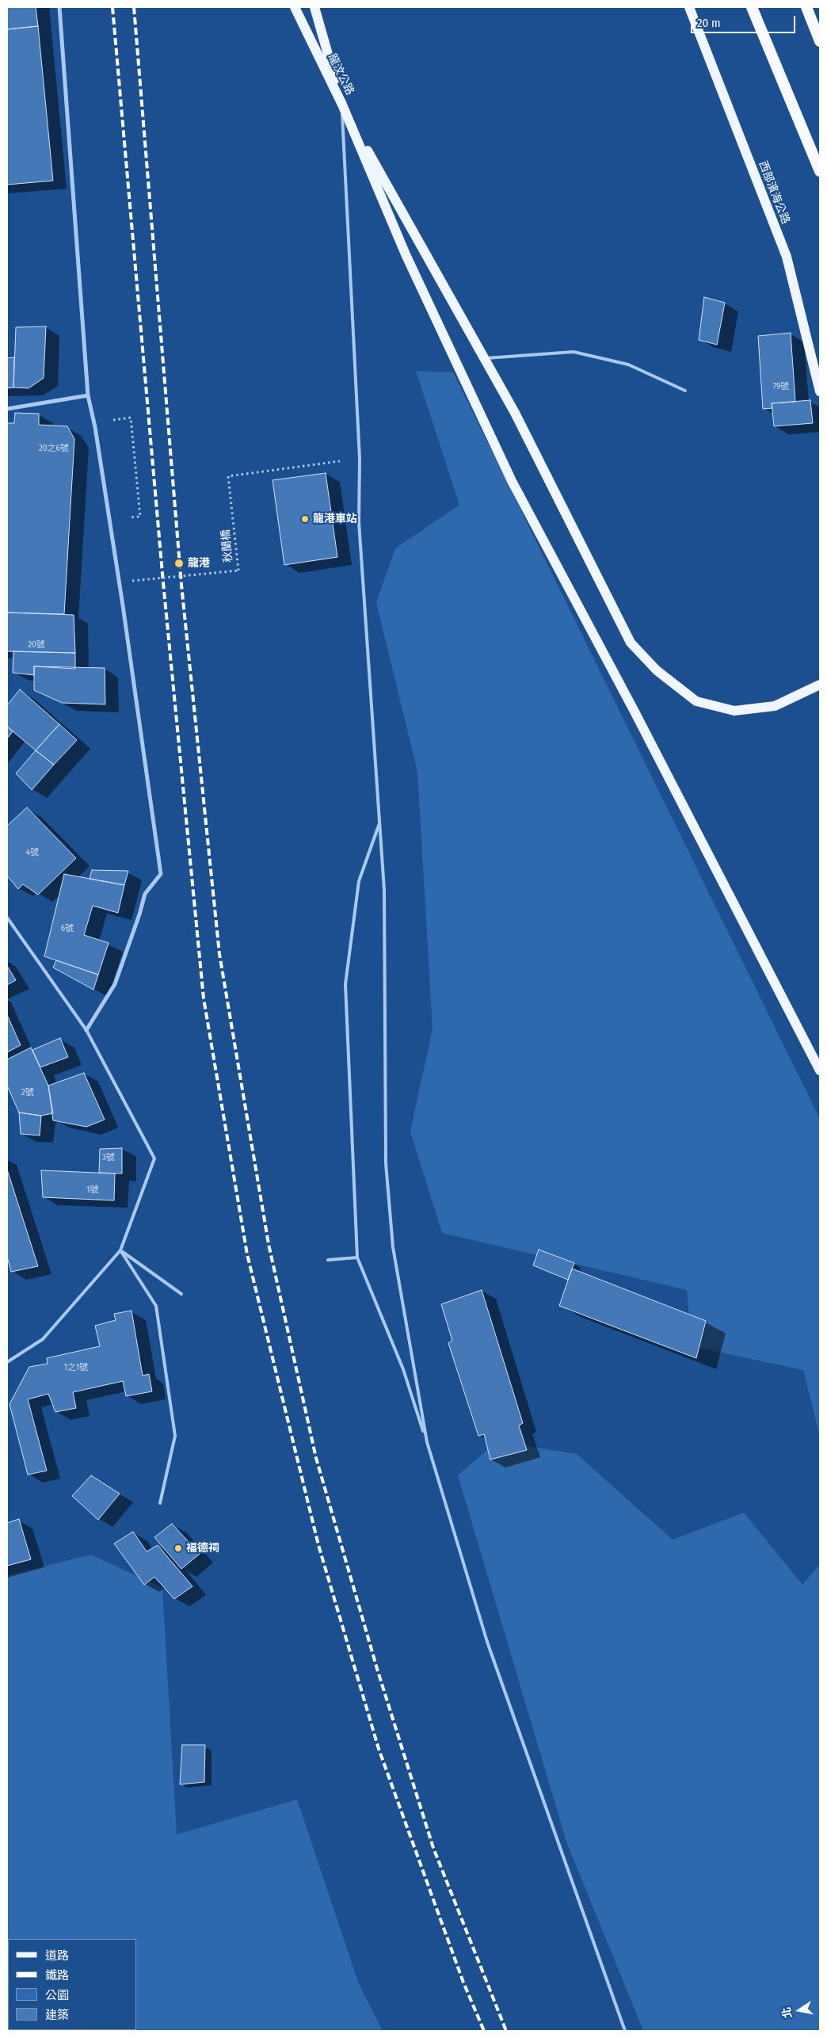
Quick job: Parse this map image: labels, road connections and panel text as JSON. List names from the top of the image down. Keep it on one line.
{"streets":{"main road":["龍汶公路","西部濱海公路"],"path":["秋蘭橋"]},"places":["龍港車站","龍港","福德祠"],"house_numbers":["79號","20之6號","20號","4號","6號","2號","3號","1號","1之1號"],"legend":["道路","鐵路","公園","建築"],"scale_bar":"20 m","north":"left"}
